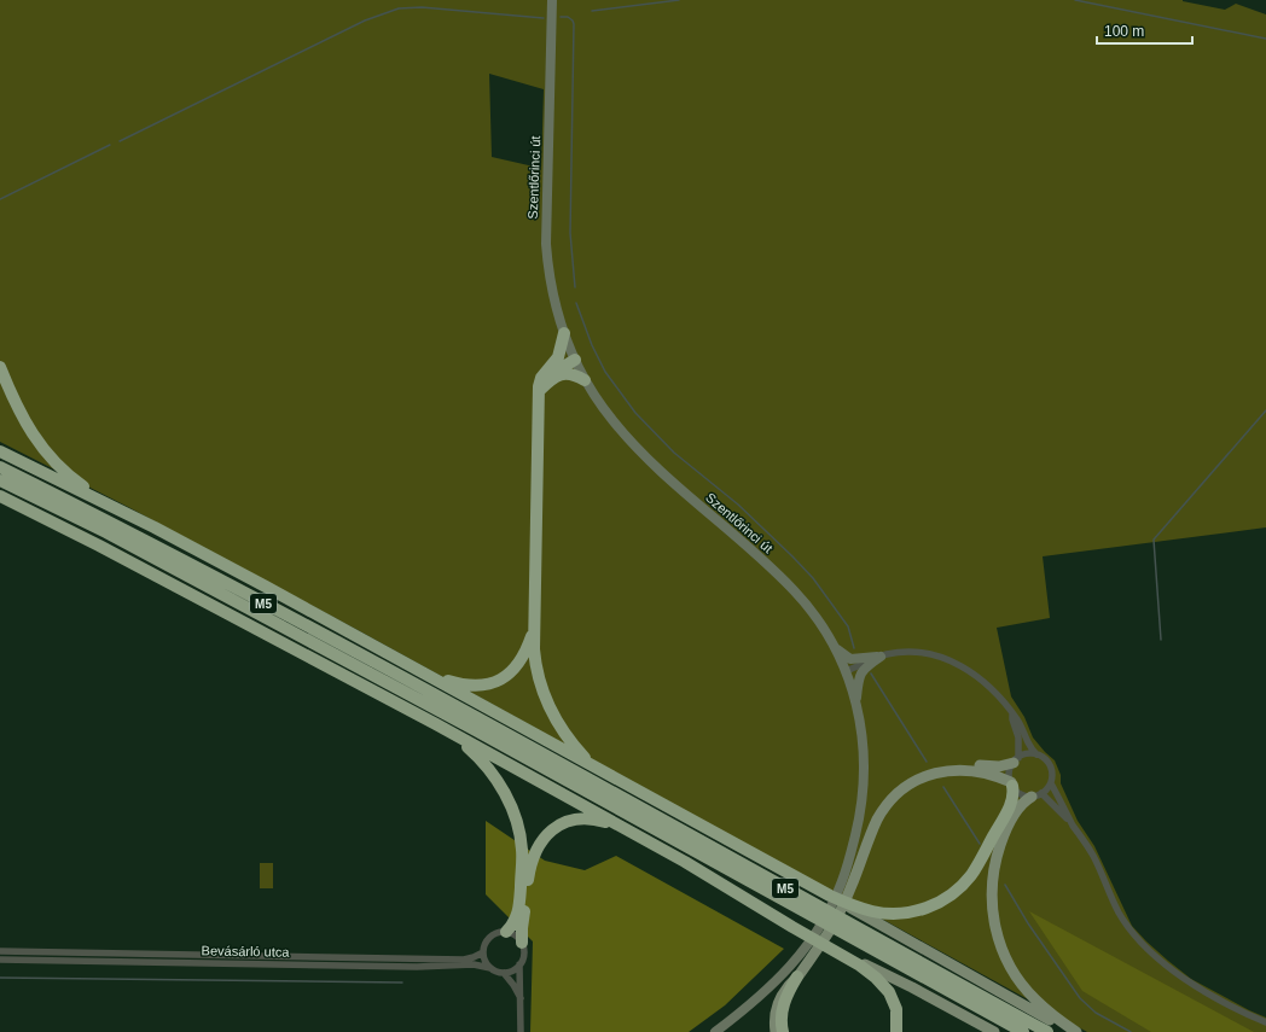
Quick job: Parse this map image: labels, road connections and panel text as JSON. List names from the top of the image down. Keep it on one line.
{"streets":{"highway":["M5"],"main road":["Szentlőrinci út"],"street":["Bevásárló utca"]},"scale_bar":"100 m"}
